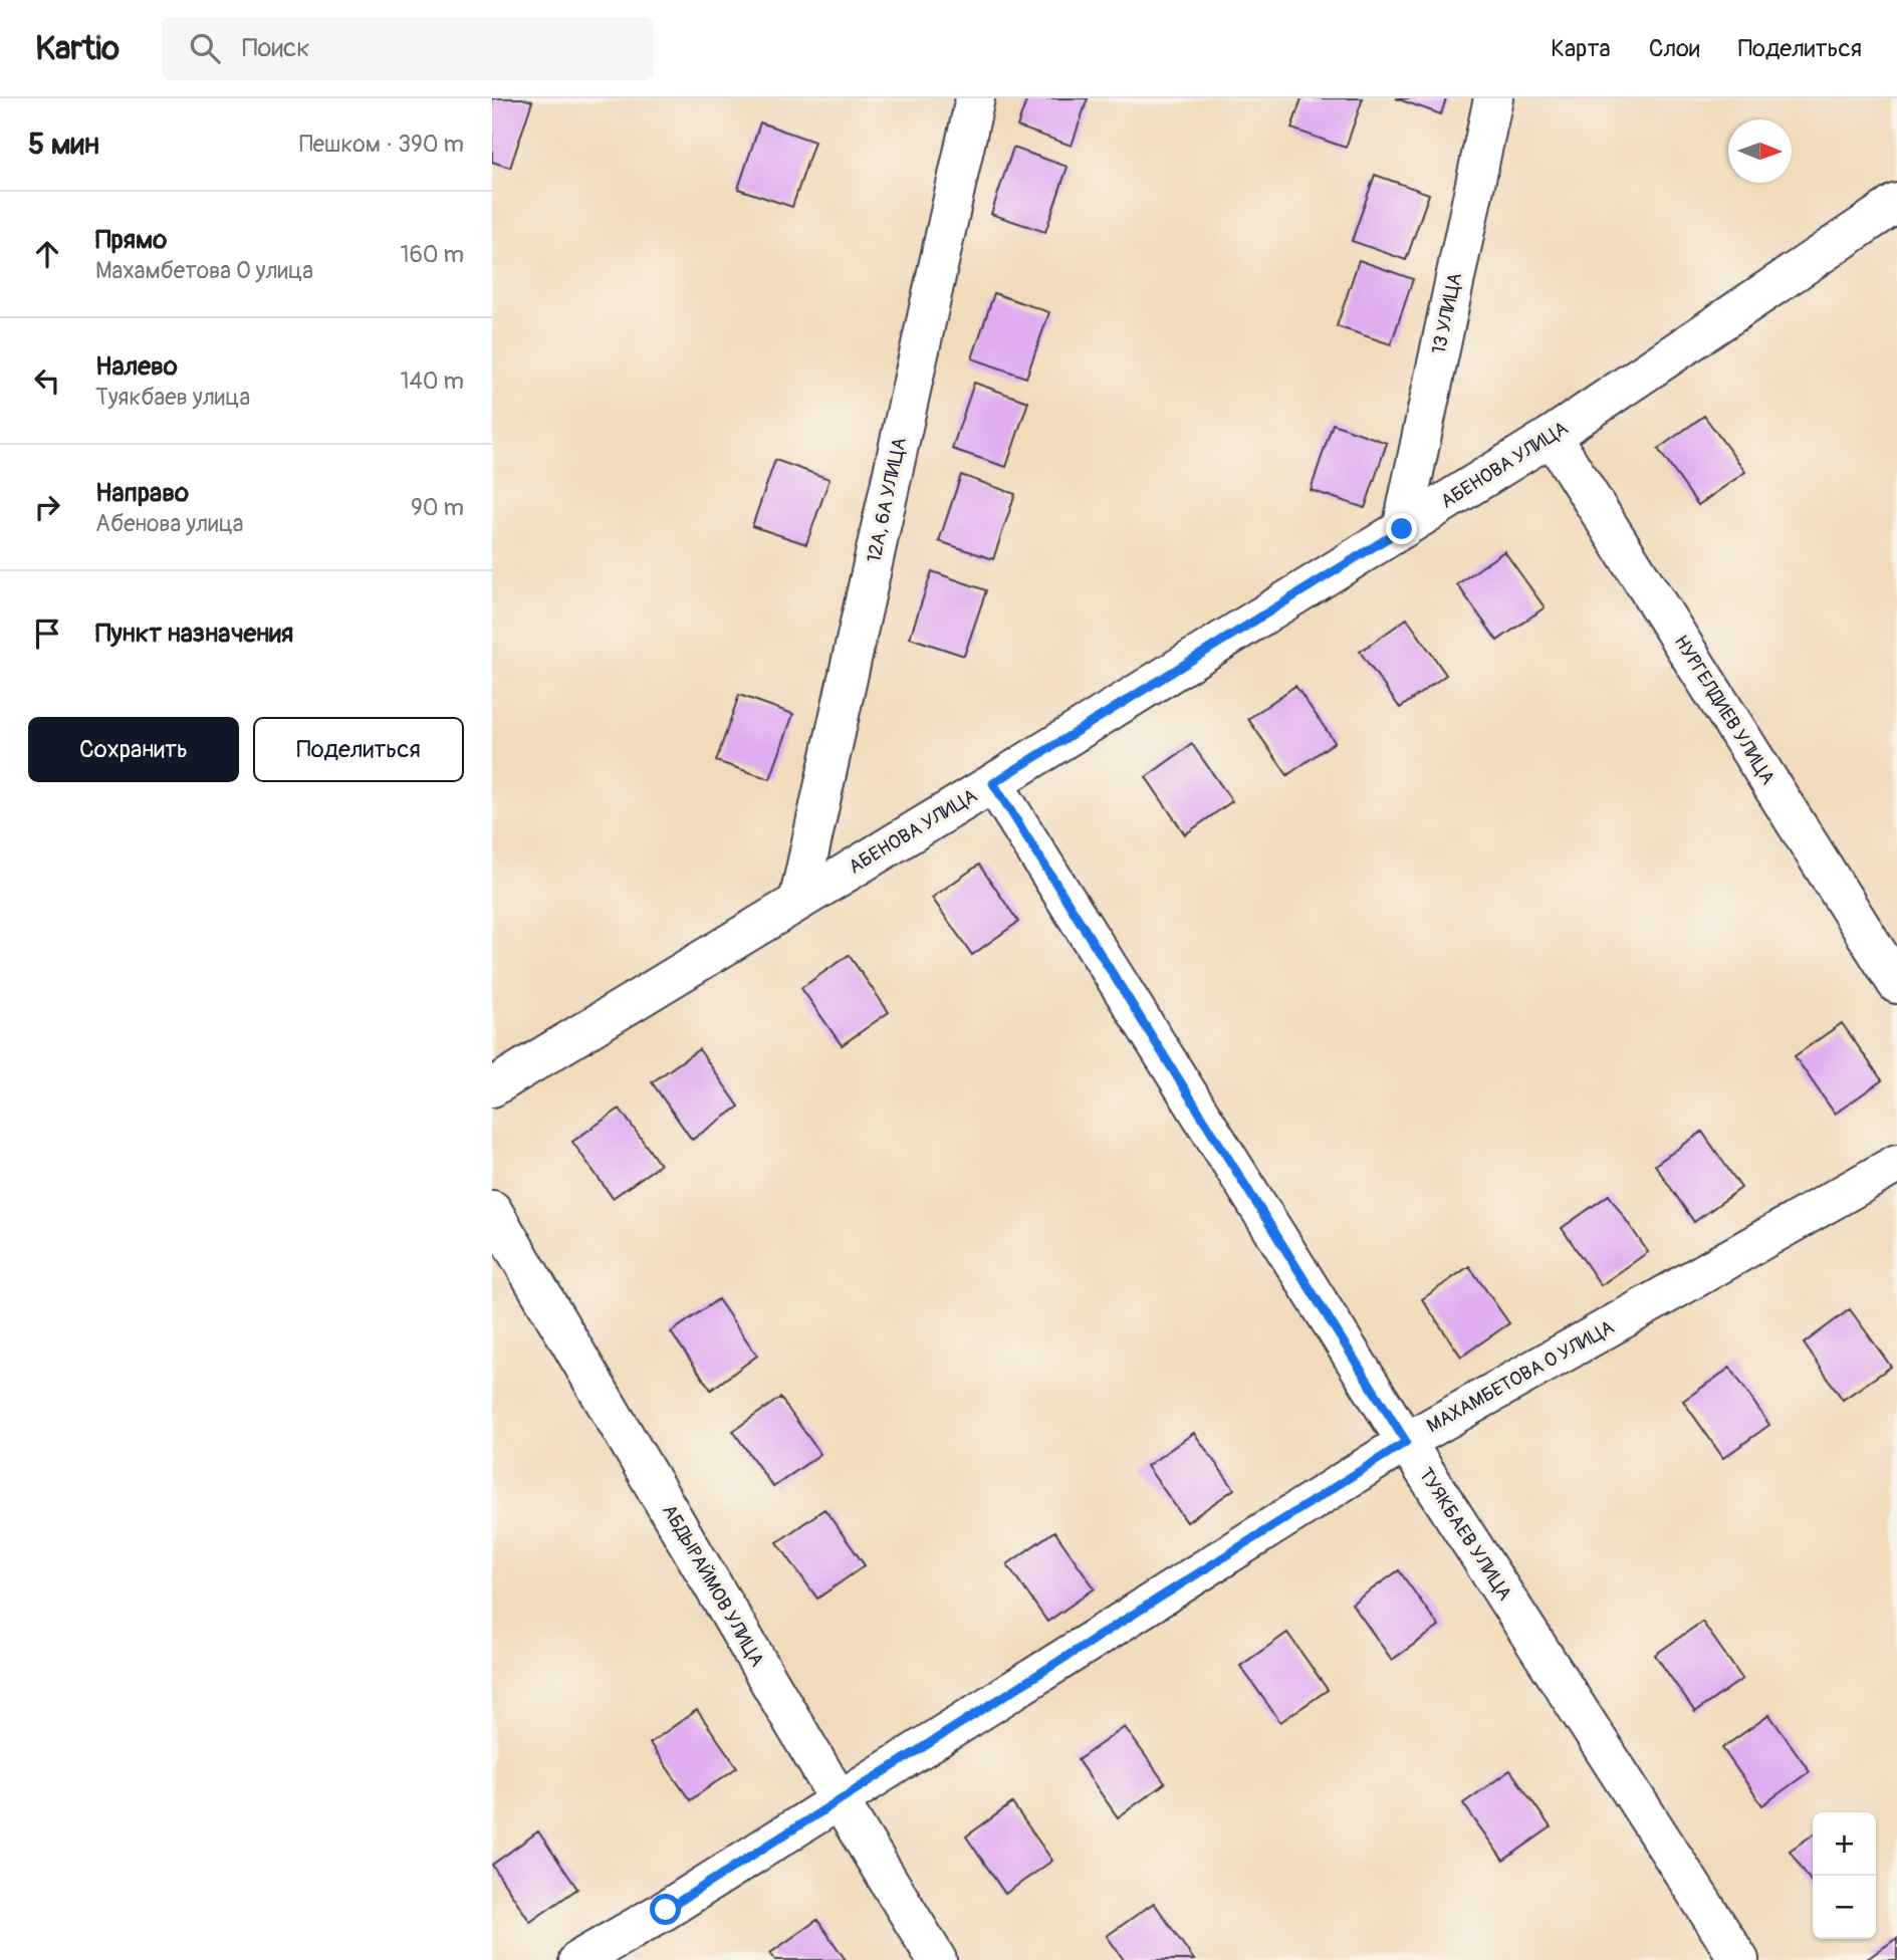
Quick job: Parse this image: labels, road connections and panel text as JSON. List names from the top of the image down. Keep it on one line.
{"streets":{"street":["13 УЛИЦА","АБЕНОВА УЛИЦА","12А, 6А УЛИЦА","НУРГЕЛДИЕВ УЛИЦА","МАХАМБЕТОВА О УЛИЦА","ТУЯКБАЕВ УЛИЦА","АБДЫРАЙМОВ УЛИЦА"]},"crossings":[["13 УЛИЦА","АБЕНОВА УЛИЦА"],["АБЕНОВА УЛИЦА","12А, 6А УЛИЦА"],["АБЕНОВА УЛИЦА","НУРГЕЛДИЕВ УЛИЦА"],["АБЕНОВА УЛИЦА","ТУЯКБАЕВ УЛИЦА"],["МАХАМБЕТОВА О УЛИЦА","ТУЯКБАЕВ УЛИЦА"],["МАХАМБЕТОВА О УЛИЦА","АБДЫРАЙМОВ УЛИЦА"]],"north":"right","page":{"header":"Kartio","search":"Поиск","nav":["Карта","Слои","Поделиться"],"heading":["5 мин","Пешком · 390 m"],"list":[["Прямо","Махамбетова О улица","160 m"],["Налево","Туякбаев улица","140 m"],["Направо","Абенова улица","90 m"],"Пункт назначения"],"buttons":["Сохранить","Поделиться"],"map_buttons":["+","−"]}}
